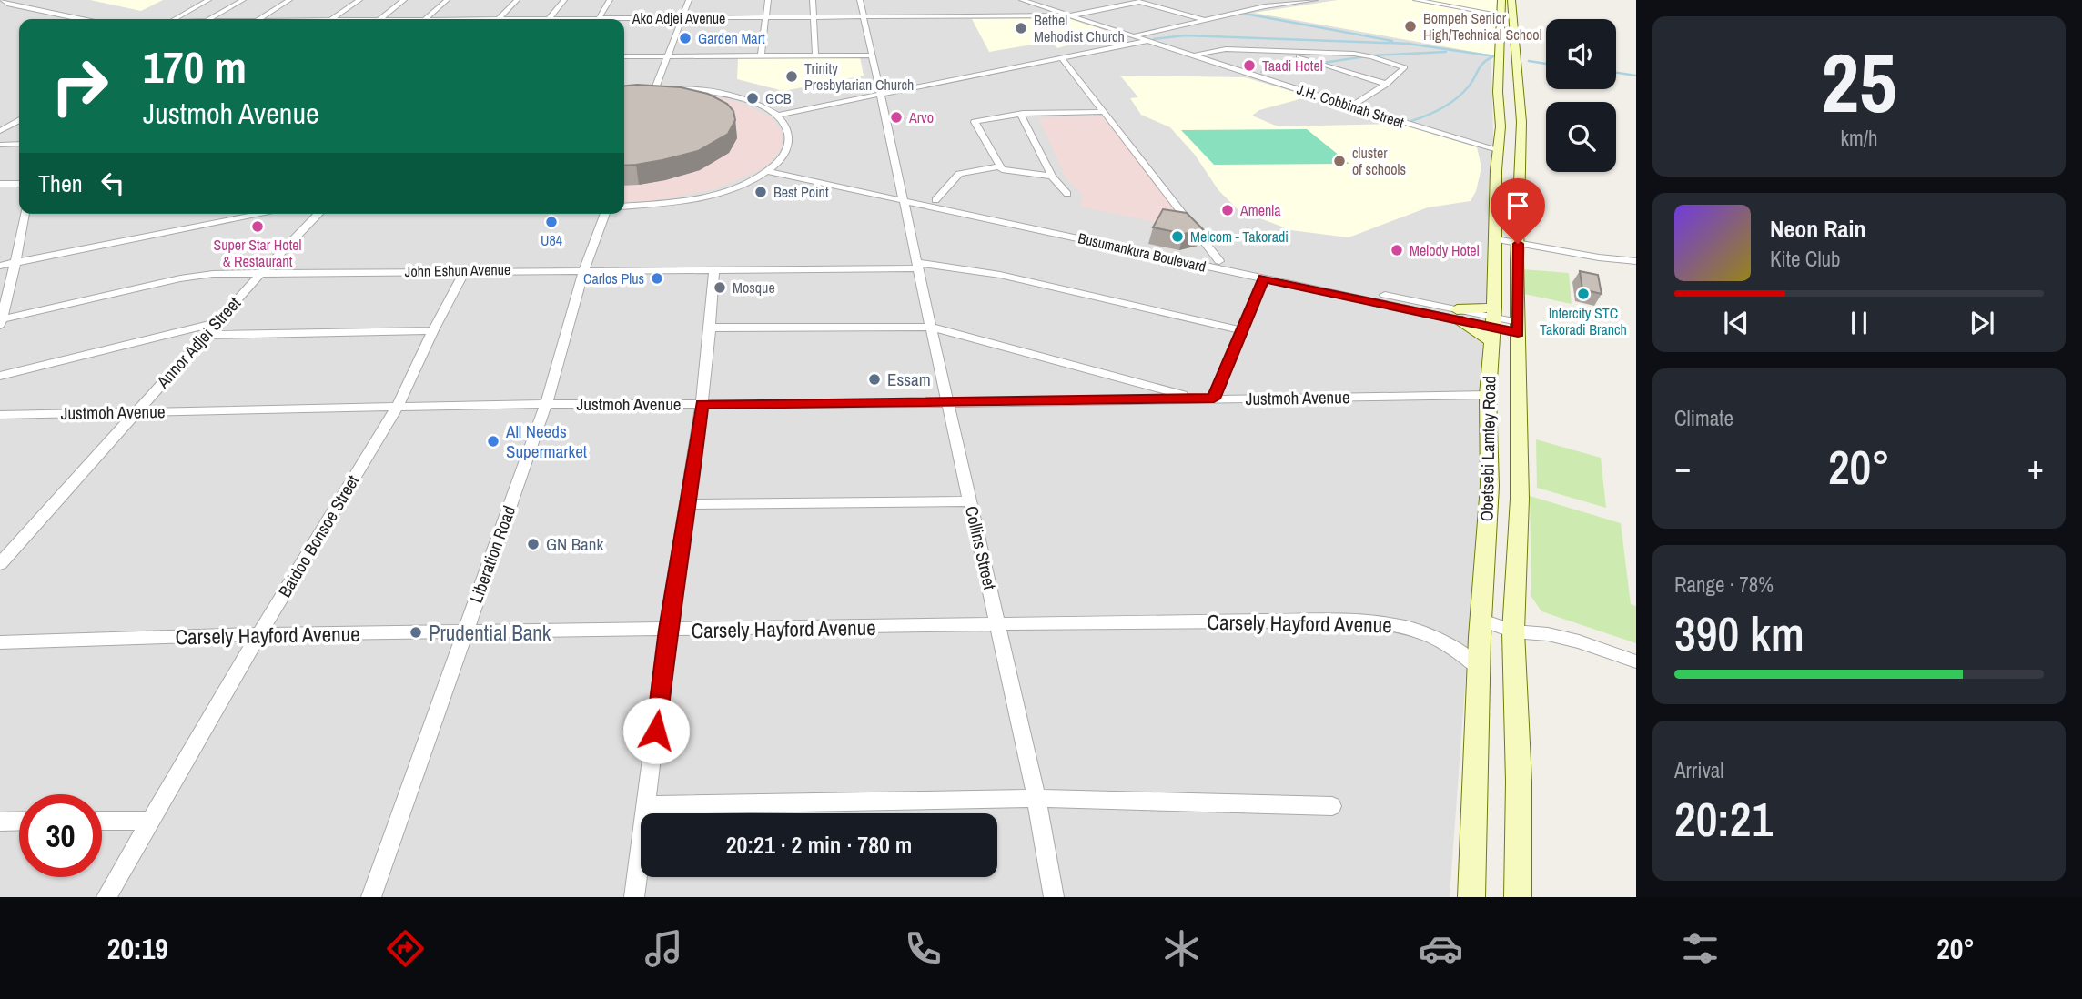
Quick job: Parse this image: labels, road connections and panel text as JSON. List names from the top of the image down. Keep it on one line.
{"streets":{"main road":["Obetsebi Lamtey Road"],"street":["Ako Adjei Avenue","J.H. Cobbinah Street","Busumankura Boulevard","John Eshun Avenue","Annor Adjei Street","Justmoh Avenue","Baidoo Bonsoe Street","Collins Street","Liberation Road","Carsely Hayford Avenue"]},"crossings":[["Ako Adjei Avenue","J.H. Cobbinah Street"],["Ako Adjei Avenue","Collins Street"],["J.H. Cobbinah Street","Obetsebi Lamtey Road"],["Busumankura Boulevard","Collins Street"],["John Eshun Avenue","Annor Adjei Street"],["John Eshun Avenue","Baidoo Bonsoe Street"],["John Eshun Avenue","Collins Street"],["John Eshun Avenue","Liberation Road"],["Annor Adjei Street","Justmoh Avenue"],["Justmoh Avenue","Obetsebi Lamtey Road"],["Justmoh Avenue","Baidoo Bonsoe Street"],["Justmoh Avenue","Collins Street"],["Justmoh Avenue","Liberation Road"],["Obetsebi Lamtey Road","Carsely Hayford Avenue"],["Baidoo Bonsoe Street","Carsely Hayford Avenue"],["Collins Street","Carsely Hayford Avenue"],["Liberation Road","Carsely Hayford Avenue"]],"places":["Bompeh Senior High/Technical School","Bethel Mehodist Church","Garden Mart","Taadi Hotel","Trinity Presbytarian Church","GCB","Arvo","cluster of schools","Best Point","Amenla","U84","Super Star Hotel & Restaurant","Melcom - Takoradi","Melody Hotel","Carlos Plus","Mosque","Intercity STC Takoradi Branch","Essam","All Needs Supermarket","GN Bank","Prudential Bank"],"page":{"tile":[["25","km/h"],"Climate",["Range · 78%","390 km"],["Arrival","20:21"]],"turn":["170 m","Justmoh Avenue"],"then":"Then","song":["Neon Rain","Kite Club"],"heat":["−","20°","+"],"limit":"30","trip":"20:21 · 2 min · 780 m","tabs":["20:19","20°"]}}
